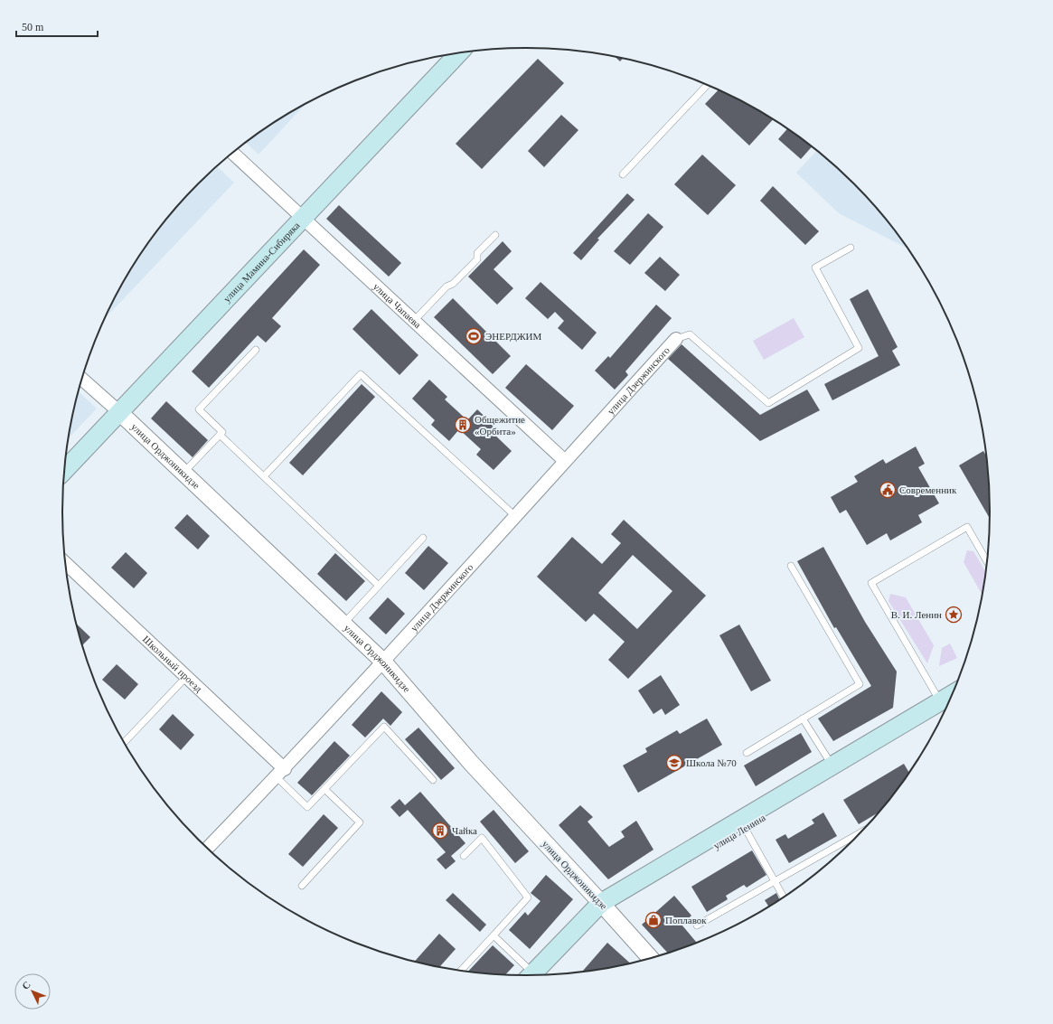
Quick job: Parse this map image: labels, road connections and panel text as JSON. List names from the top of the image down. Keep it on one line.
{"streets":{"main road":["улица Мамина-Сибиряка","улица Ленина"],"street":["улица Чапаева","улица Дзержинского","улица Орджоникидзе","Школьный проезд"]},"crossings":[["улица Мамина-Сибиряка","улица Чапаева"],["улица Мамина-Сибиряка","улица Орджоникидзе"],["улица Чапаева","улица Дзержинского"],["улица Дзержинского","улица Орджоникидзе"],["улица Дзержинского","Школьный проезд"],["улица Орджоникидзе","улица Ленина"]],"places":{"sports":["ЭНЕРДЖИМ"],"building":["Общежитие «Орбита»","Чайка"],"public building":["Современник"],"place":["В. И. Ленин"],"school or university":["Школа №70"],"shop":["Поплавок"]},"scale_bar":"50 m","north":"top left"}
